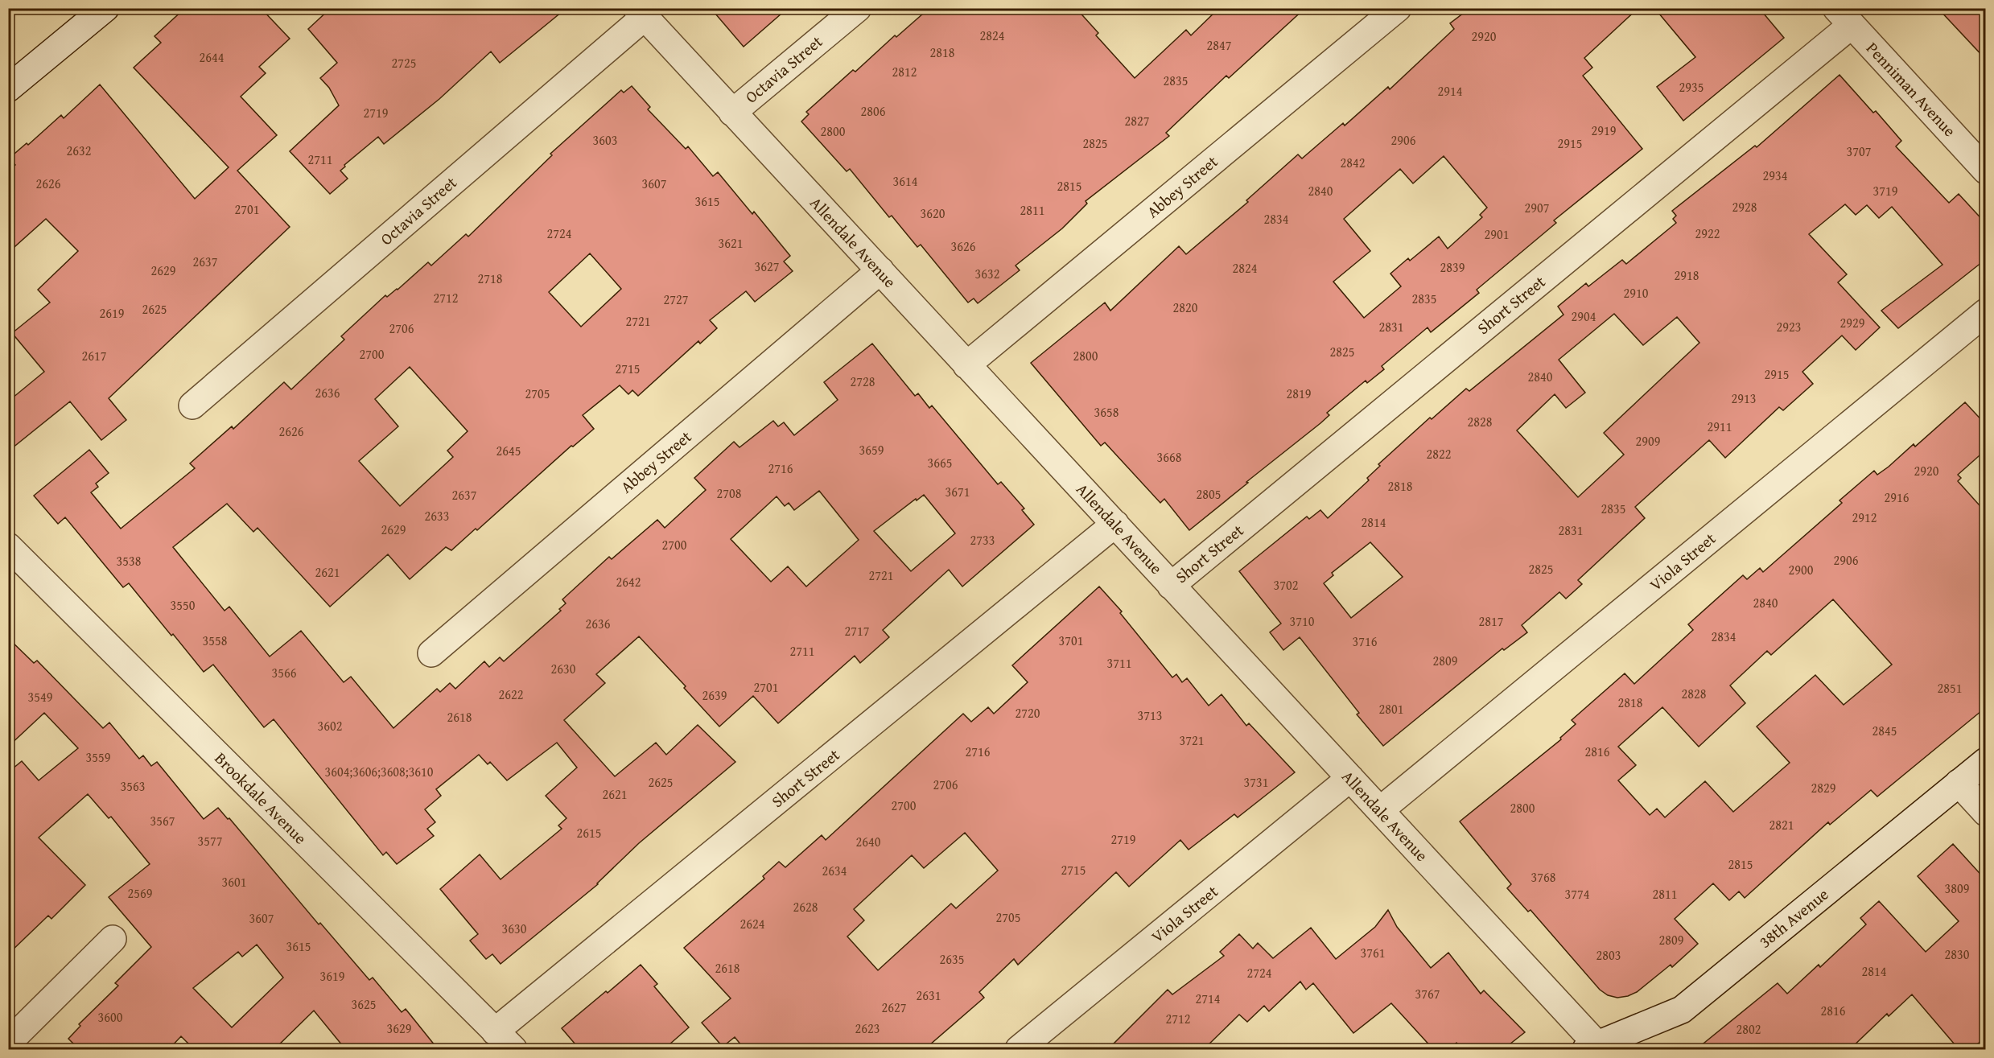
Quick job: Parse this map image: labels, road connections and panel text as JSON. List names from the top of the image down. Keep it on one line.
{"streets":{"street":["Octavia Street","Penniman Avenue","Abbey Street","Allendale Avenue","Short Street","Viola Street","Brookdale Avenue","38th Avenue"]},"crossings":[["Octavia Street","Allendale Avenue"],["Penniman Avenue","Short Street"],["Abbey Street","Allendale Avenue"],["Allendale Avenue","Short Street"],["Allendale Avenue","Viola Street"],["Allendale Avenue","38th Avenue"],["Short Street","Brookdale Avenue"]],"house_numbers":["2824","2920","2847","2818","2644","2725","2812","2835","2935","2914","2806","2719","2827","2919","2800","3603","2906","2825","2915","2632","3707","2711","2842","2934","3614","2626","3607","2815","2840","3719","3615","2928","2907","2701","2811","3620","2834","2724","2922","2901","3621","3626","2637","3627","2839","2824","2629","3632","2918","2718","2910","2712","2835","2727","2820","2625","2619","2904","2721","2929","2831","2923","2706","2825","2700","2617","2800","2715","2915","2840","2728","2636","2705","2819","2913","3658","2828","2911","2626","2909","3659","2645","2822","3668","3665","2716","2920","2818","3671","2708","2805","2637","2916","2835","2633","2912","2814","2629","2831","2733","2700","2906","3538","2825","2900","2621","2721","2642","3702","2840","3550","3710","2817","2636","2717","2834","3558","3701","3716","2711","2809","3711","2630","3566","2701","2851","2828","2622","2639","3549","2818","2801","2720","3713","2618","3602","2845","3721","2716","2816","3559","3604;3606;3608;3610","2625","3731","2706","3563","2829","2621","2700","2800","3567","2821","2615","2719","3577","2640","2815","2715","2634","3768","3601","3809","2569","3774","2811","2628","2705","3607","2624","3630","2809","3615","3761","2830","2803","2635","2618","2814","2724","3619","3767","2631","2714","3625","2627","2816","3600","2712","3629","2623","2802"]}
